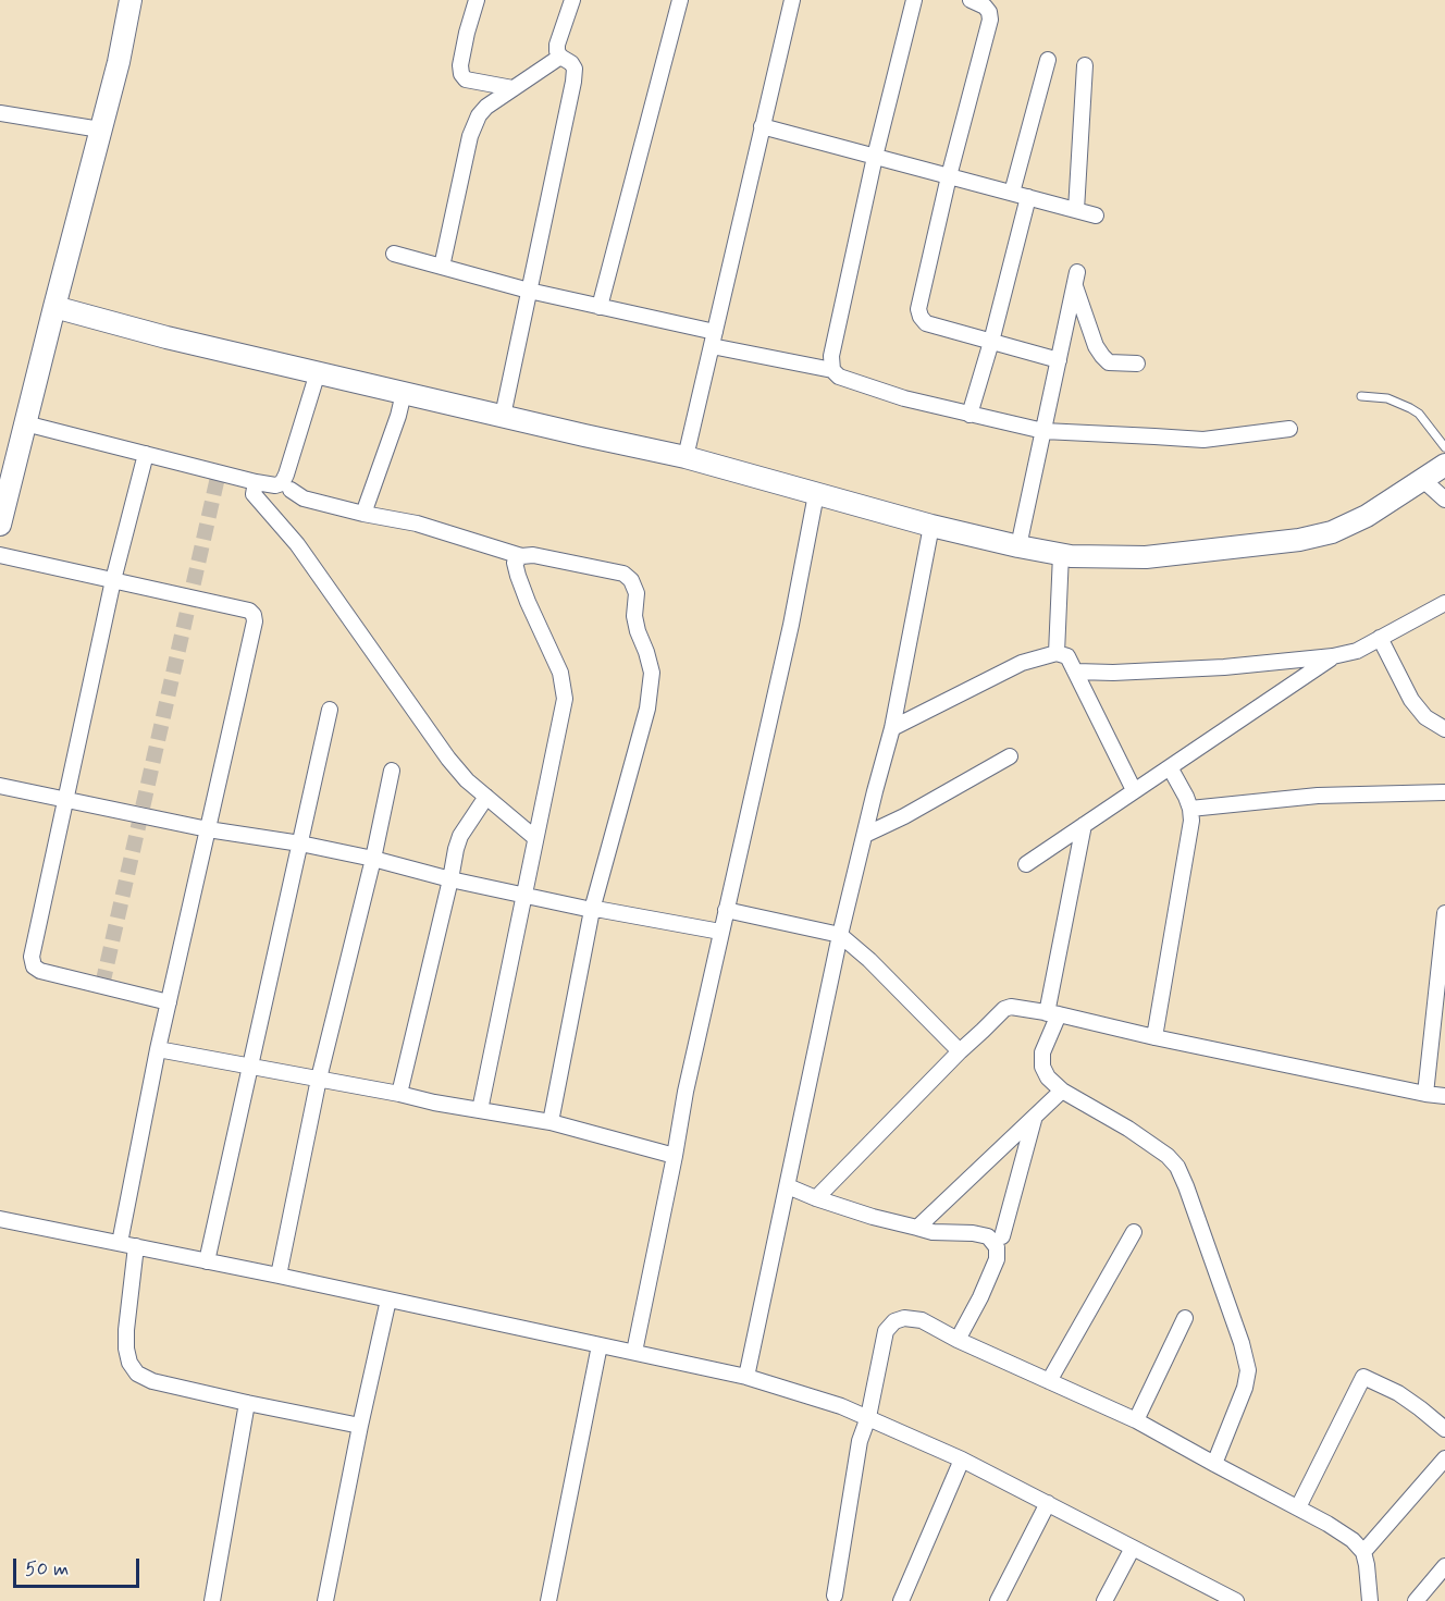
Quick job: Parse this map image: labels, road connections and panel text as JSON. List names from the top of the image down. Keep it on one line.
{"scale_bar":"50 m"}
